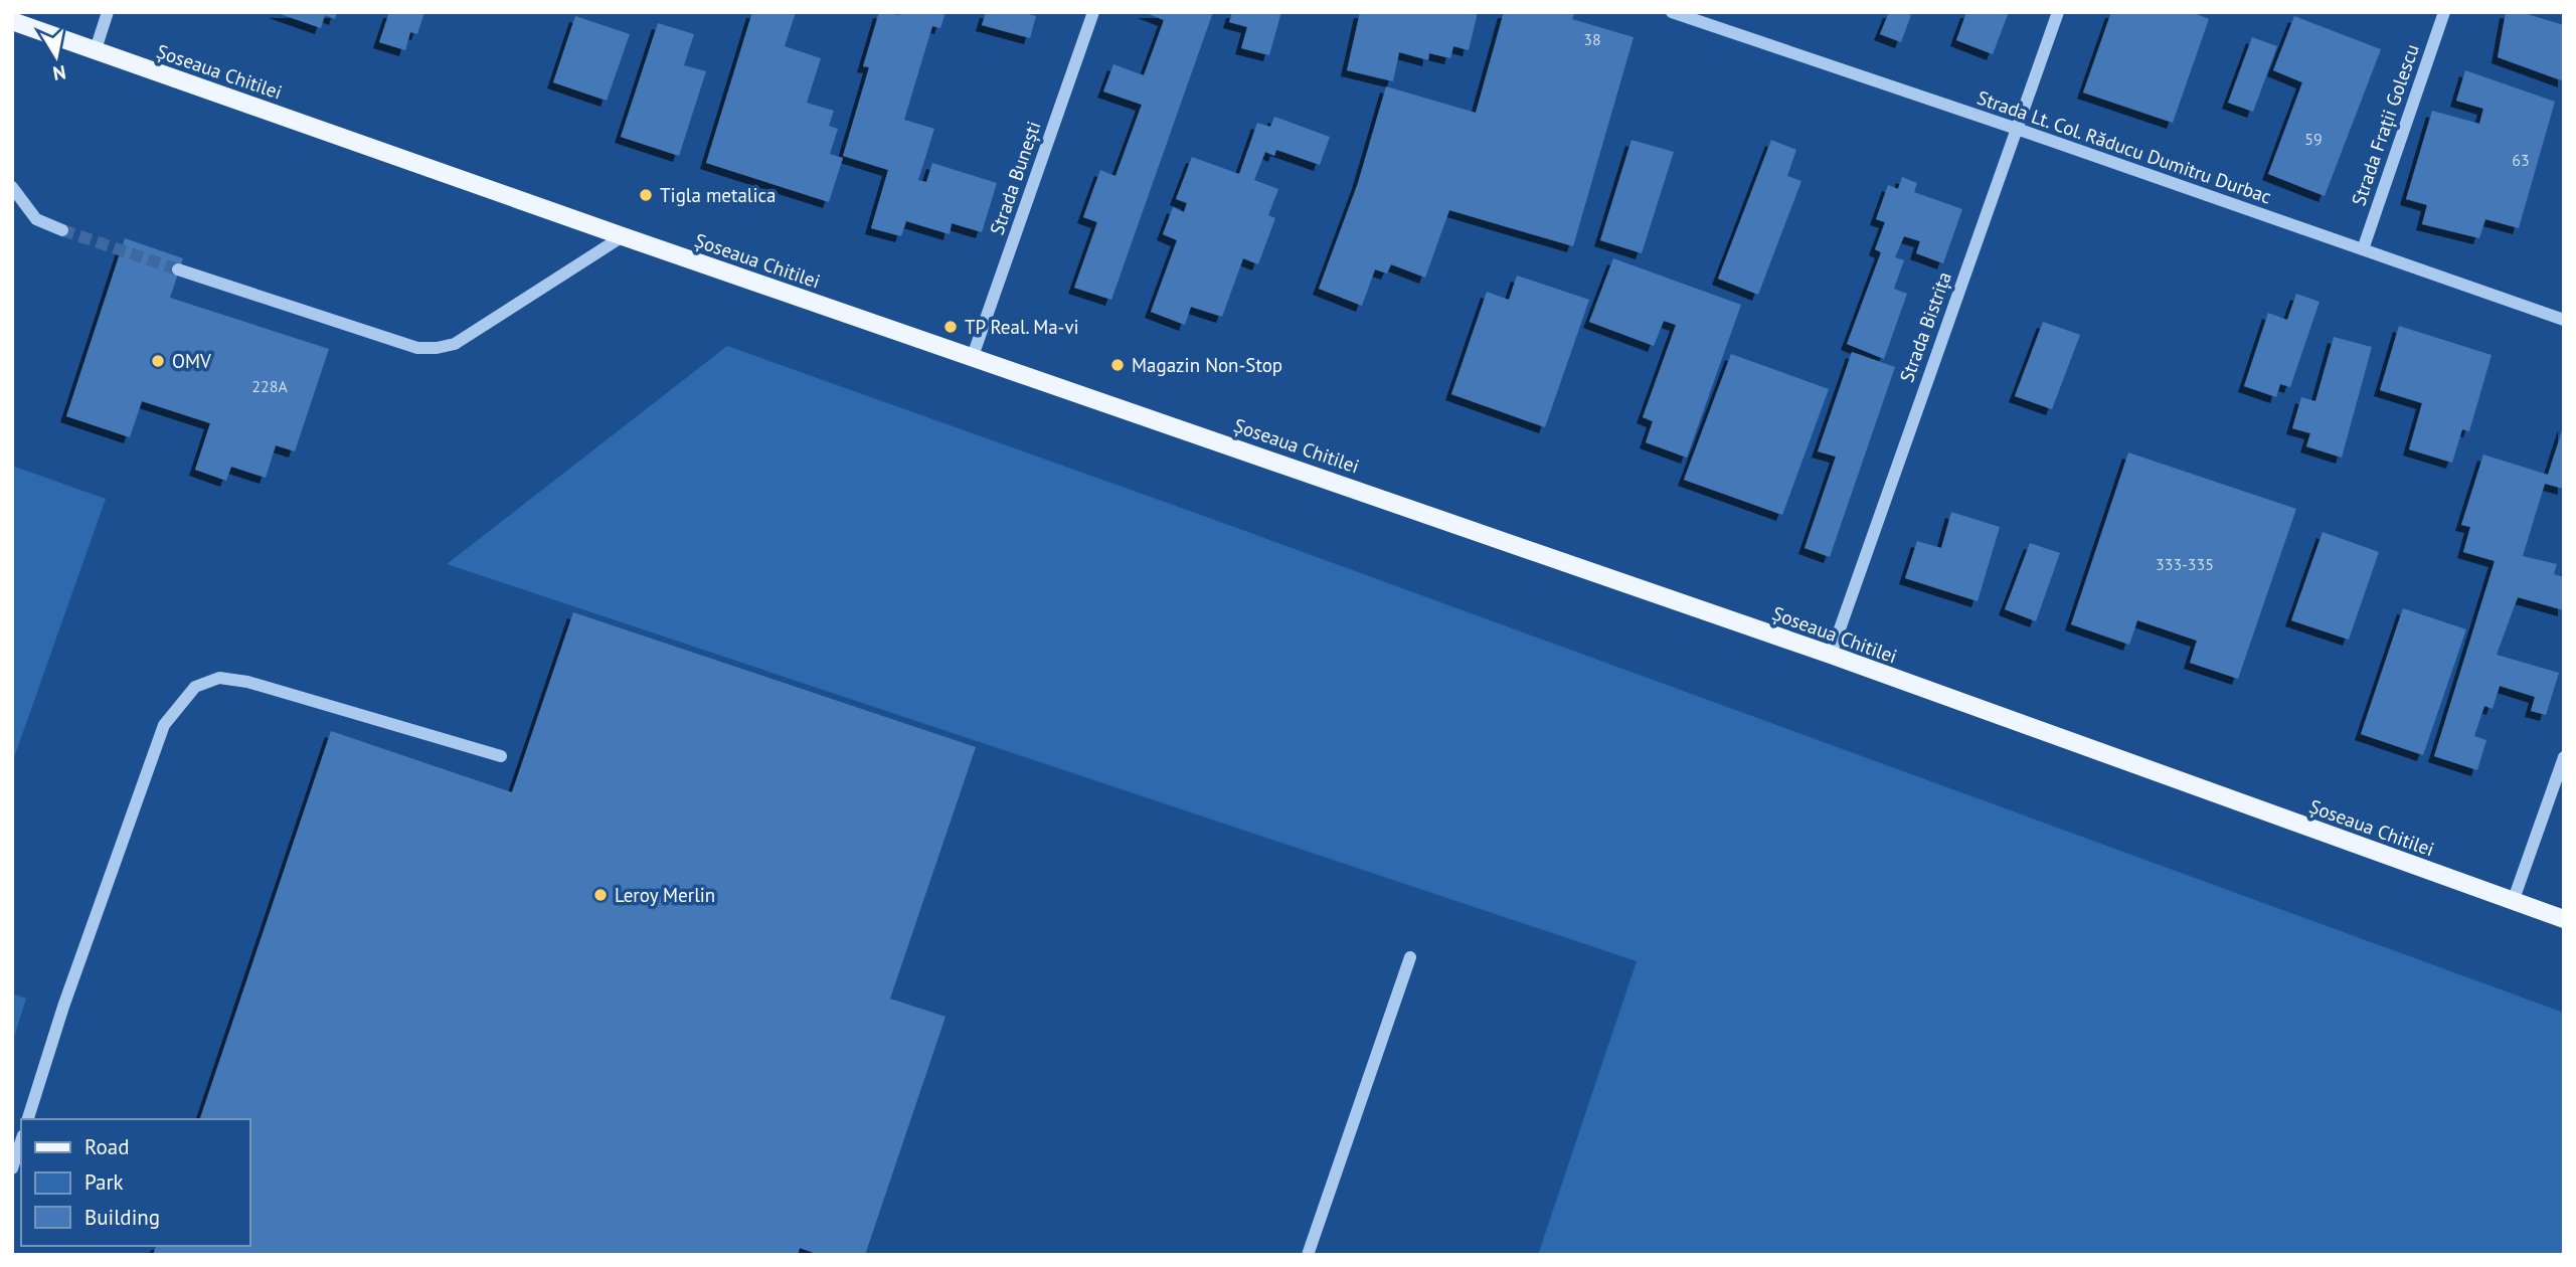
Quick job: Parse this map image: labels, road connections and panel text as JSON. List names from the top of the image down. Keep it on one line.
{"streets":{"main road":["Șoseaua Chitilei"],"street":["Strada Frații Golescu","Strada Lt. Col. Răducu Dumitru Durbac","Strada Bunești","Strada Bistrița"]},"crossings":[["Șoseaua Chitilei","Strada Bunești"],["Șoseaua Chitilei","Strada Bistrița"],["Strada Frații Golescu","Strada Lt. Col. Răducu Dumitru Durbac"],["Strada Lt. Col. Răducu Dumitru Durbac","Strada Bistrița"]],"places":["Tigla metalica","TP Real. Ma-vi","OMV","Magazin Non-Stop","Leroy Merlin"],"house_numbers":["38","59","63","228A","333-335"],"legend":["Road","Park","Building"],"north":"bottom"}
